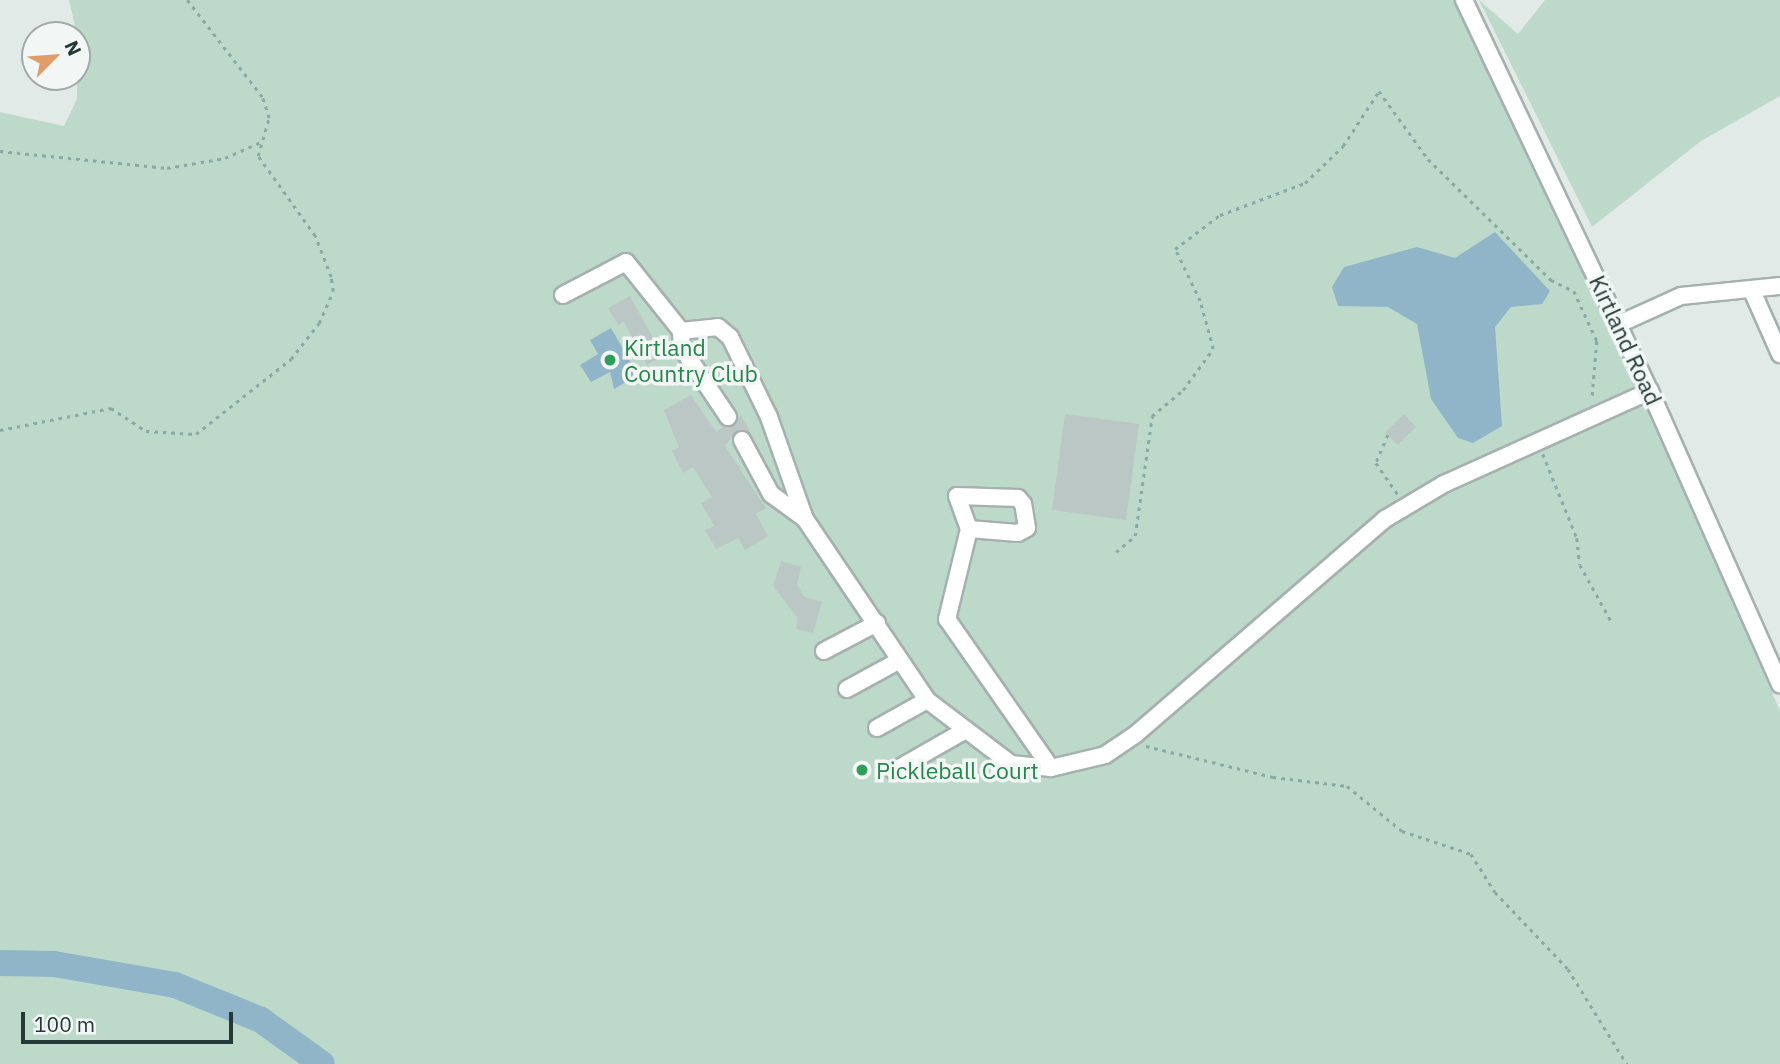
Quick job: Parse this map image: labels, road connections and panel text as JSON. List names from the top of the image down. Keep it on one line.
{"streets":{"street":["Kirtland Road"]},"places":["Kirtland Country Club","Pickleball Court"],"scale_bar":"100 m","north":"top right"}
